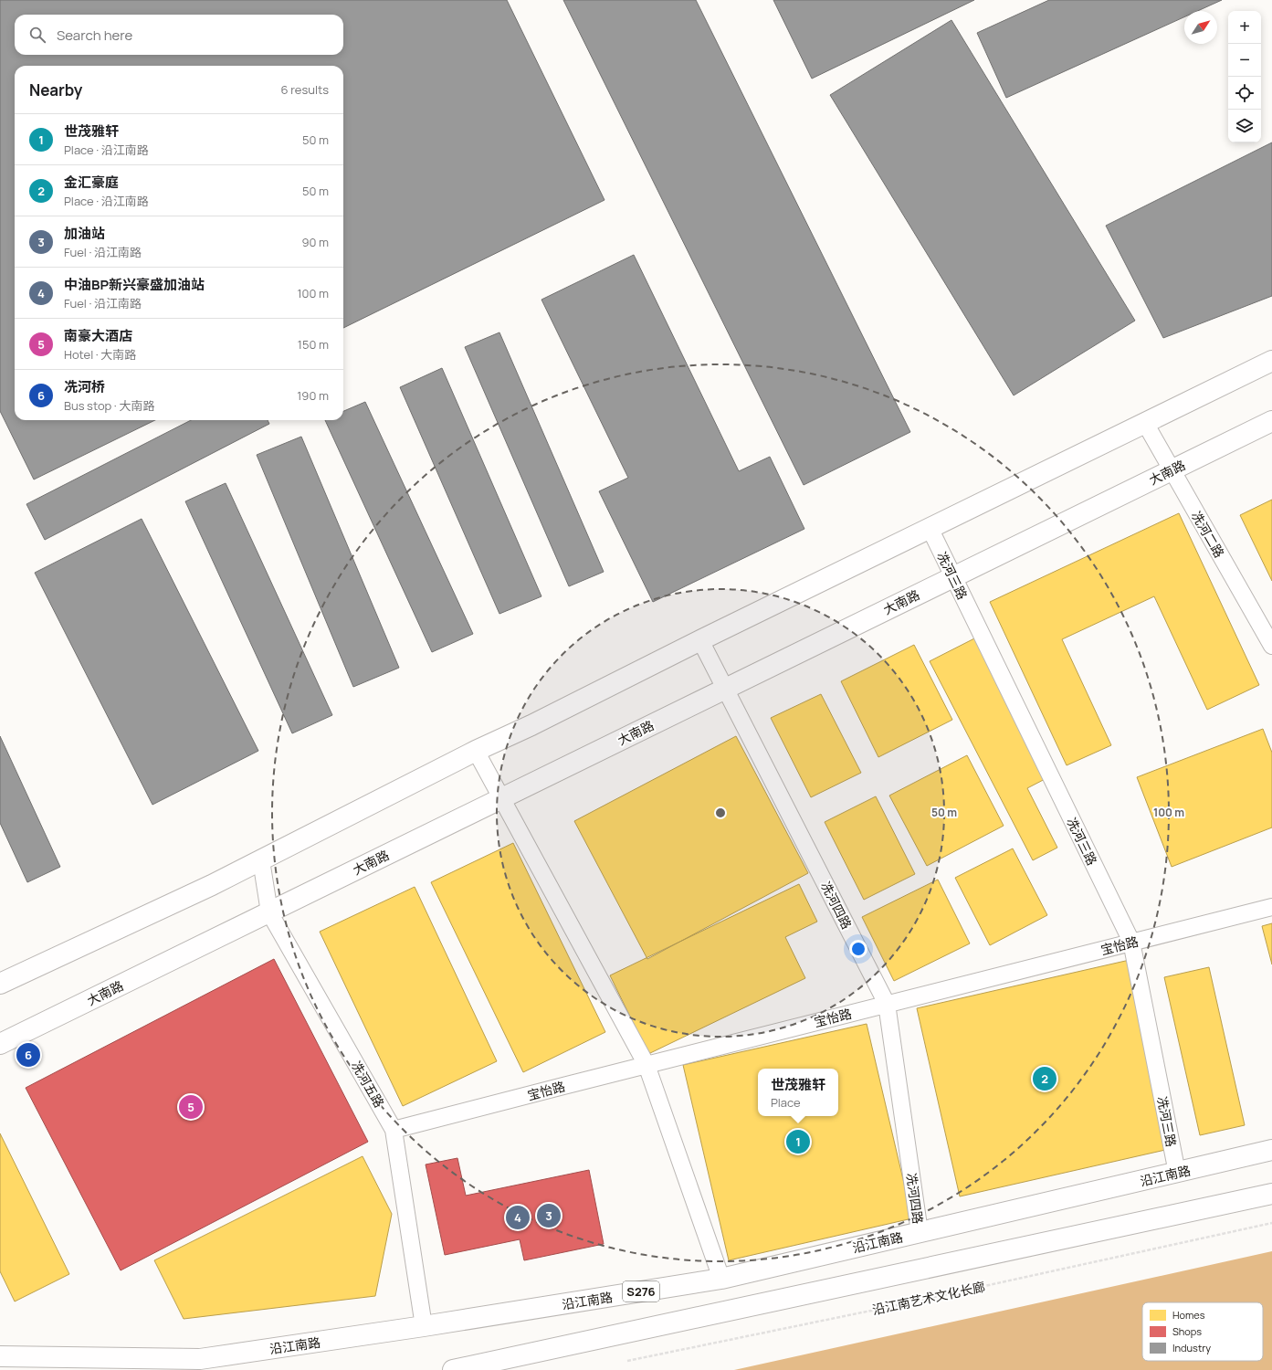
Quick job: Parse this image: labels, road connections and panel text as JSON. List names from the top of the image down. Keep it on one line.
{"streets":{"street":["大南路","沿江南路","S276"],"lane":["冼河二路","冼河三路","冼河四路","宝怡路","冼河五路"],"path":["沿江南艺术文化长廊"]},"crossings":[["大南路","冼河二路"],["大南路","冼河三路"],["大南路","冼河四路"],["大南路","冼河五路"],["冼河三路","宝怡路"],["冼河三路","沿江南路"],["冼河四路","宝怡路"],["冼河四路","沿江南路"],["宝怡路","冼河五路"],["冼河五路","沿江南路"]],"legend":["Homes","Shops","Industry"],"north":"top right","page":{"map_buttons":["+","−"],"search":"Search here","heading":["Nearby","6 results"],"list":[{"mark":"1","name":"世茂雅轩","note":"Place · 沿江南路","value":"50 m"},{"mark":"2","name":"金汇豪庭","note":"Place · 沿江南路","value":"50 m"},{"mark":"3","name":"加油站","note":"Fuel · 沿江南路","value":"90 m"},{"mark":"4","name":"中油BP新兴豪盛加油站","note":"Fuel · 沿江南路","value":"100 m"},{"mark":"5","name":"南豪大酒店","note":"Hotel · 大南路","value":"150 m"},{"mark":"6","name":"冼河桥","note":"Bus stop · 大南路","value":"190 m"}],"pins":["6","2","5","1","3","4"],"popup":["世茂雅轩","Place"]},"rings":["50 m","100 m"]}
